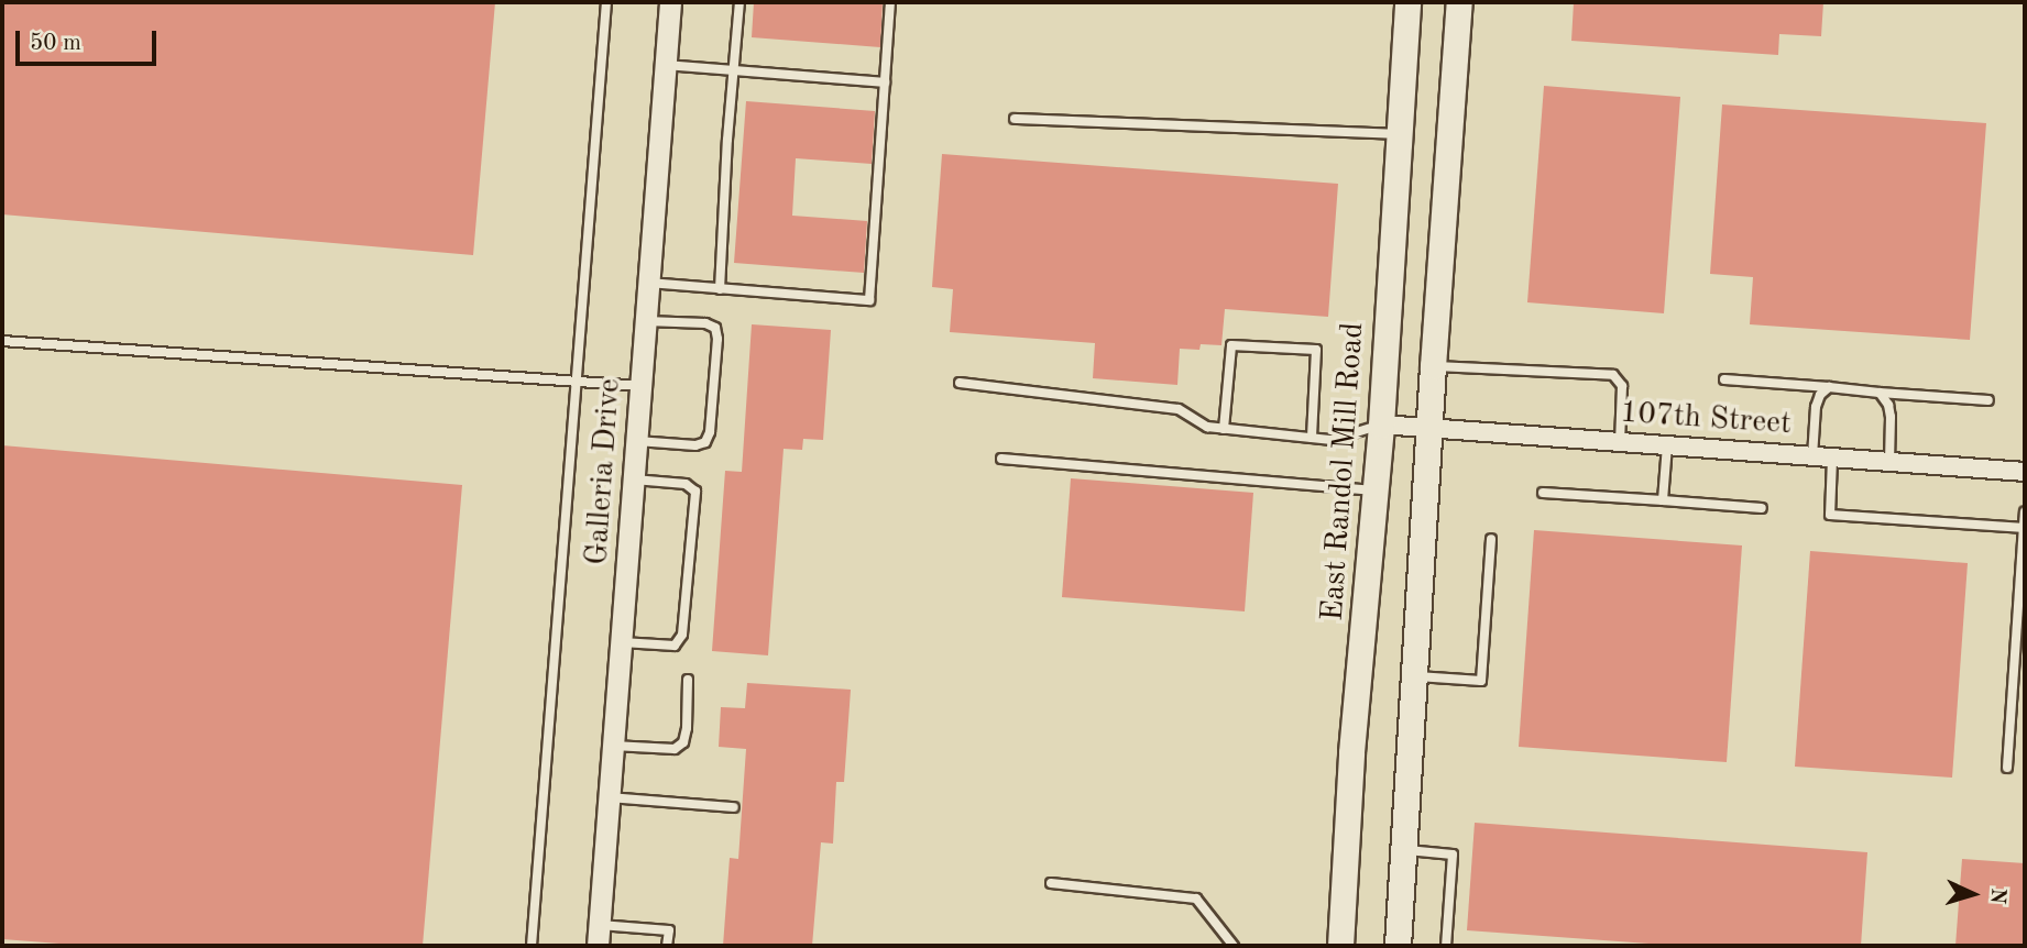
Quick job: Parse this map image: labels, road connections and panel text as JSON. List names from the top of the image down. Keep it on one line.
{"streets":{"main road":["East Randol Mill Road"],"street":["107th Street","Galleria Drive"]},"crossings":[["107th Street","East Randol Mill Road"]],"scale_bar":"50 m","north":"right"}
